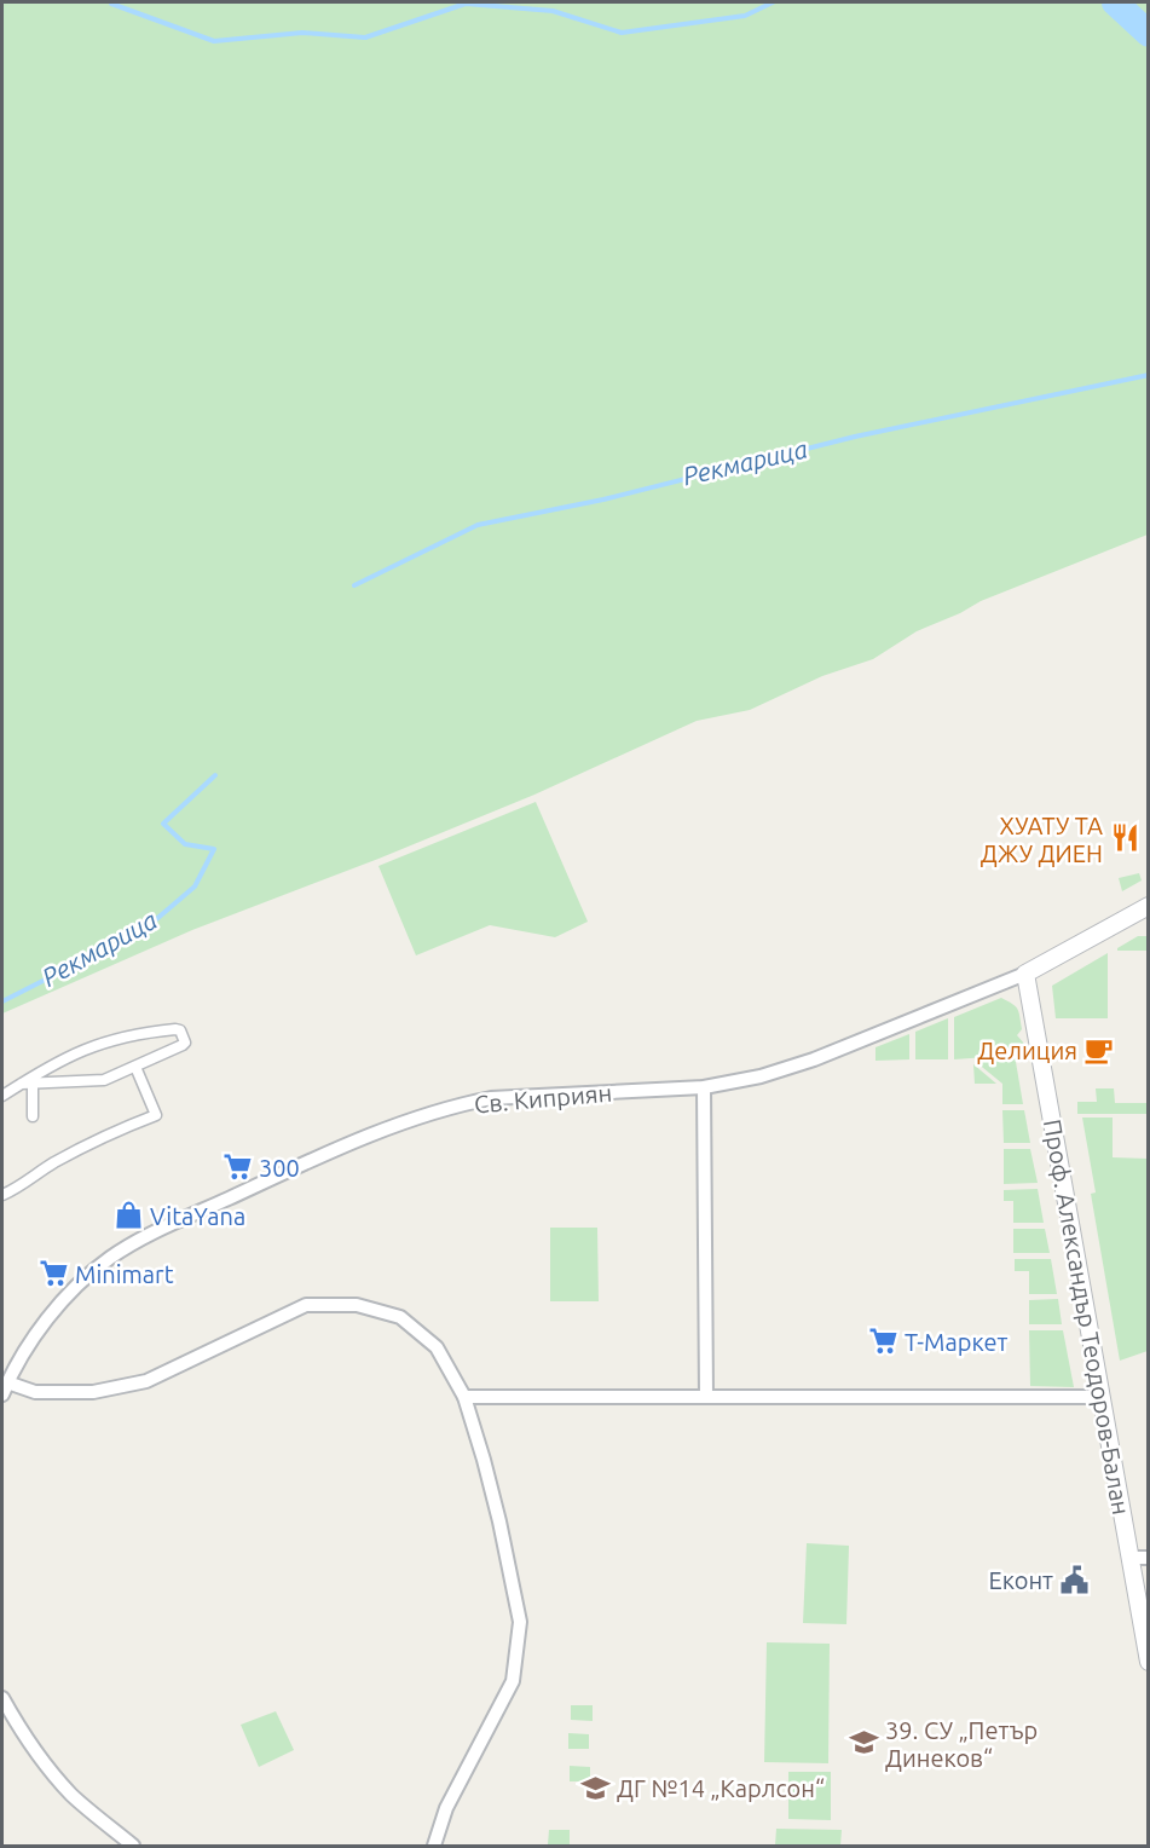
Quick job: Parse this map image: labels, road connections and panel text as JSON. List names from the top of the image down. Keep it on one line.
{"streets":{"street":["Св. Киприян","Проф. Александър Теодоров-Балан"]},"crossings":[["Св. Киприян","Проф. Александър Теодоров-Балан"]],"water":["Рекмарица"],"places":{"restaurant":["ХУАТУ ТА ДЖУ ДИЕН"],"cafe":["Делиция"],"supermarket":["300","Minimart","Т-Маркет"],"shop":["VitaYana"],"public building":["Еконт"],"school or university":["39. СУ „Петър Динеков“","ДГ №14 „Карлсон“"]}}
